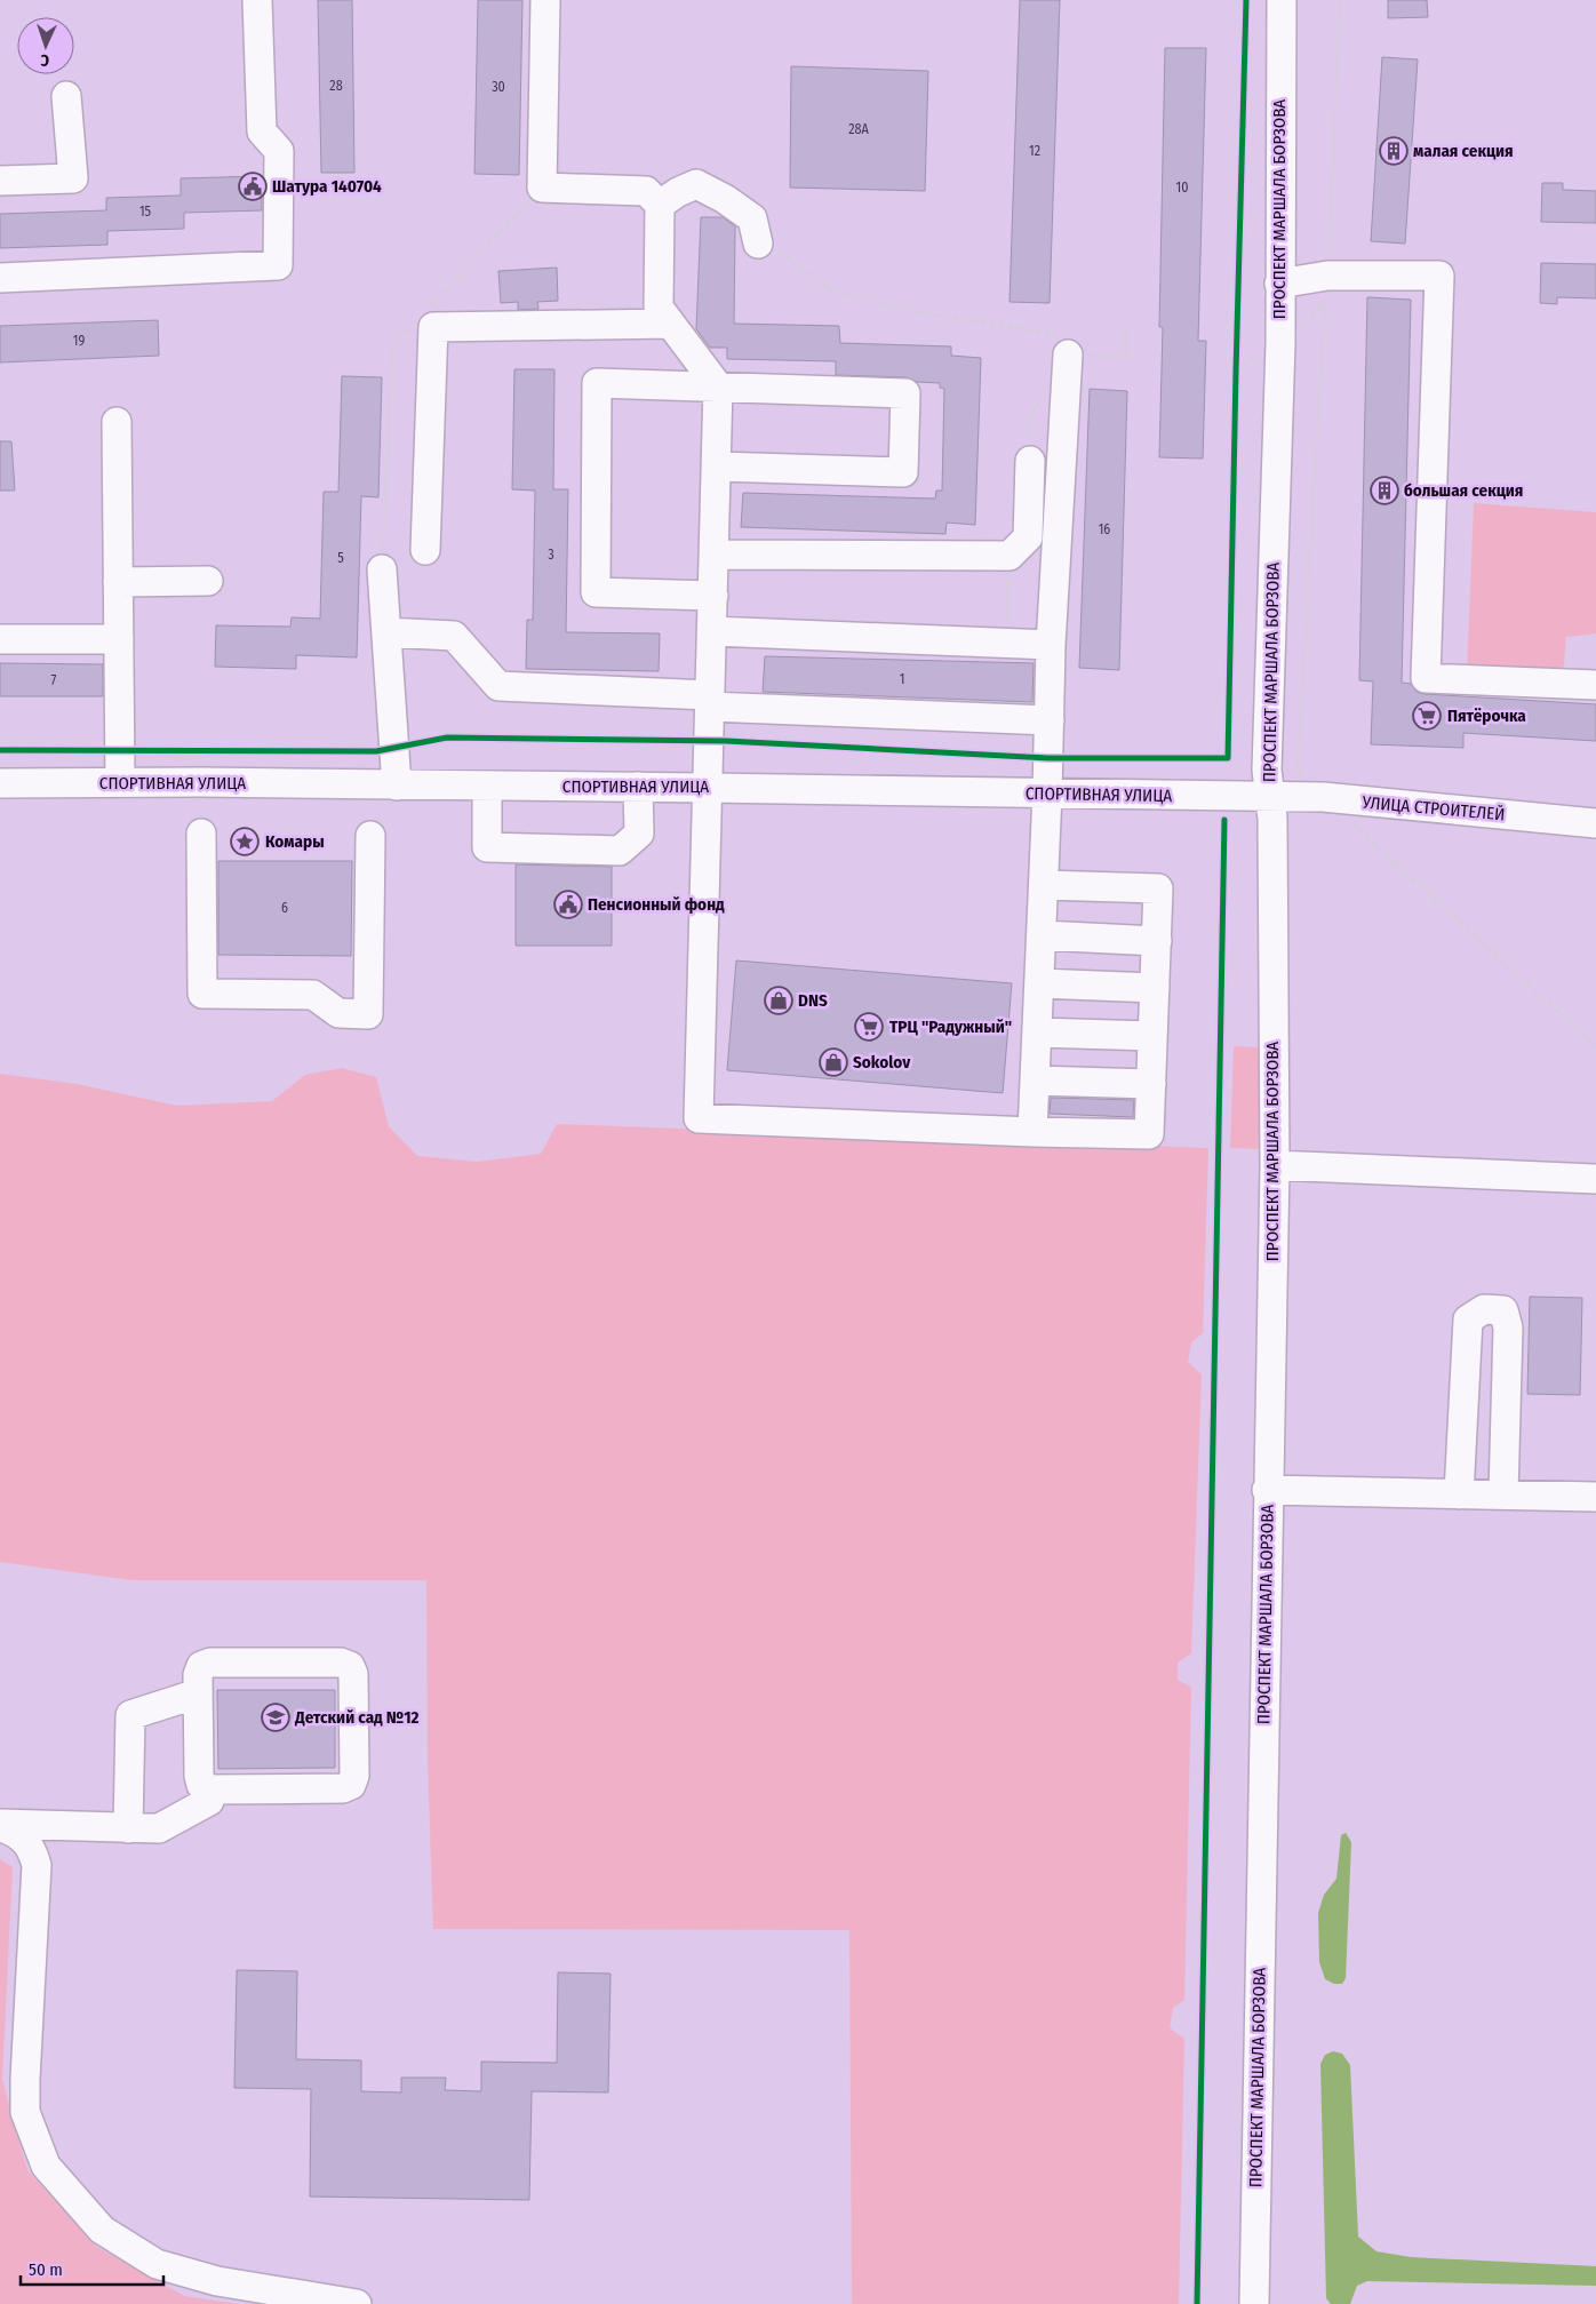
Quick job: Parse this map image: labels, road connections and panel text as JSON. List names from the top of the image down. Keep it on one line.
{"streets":{"street":["ПРОСПЕКТ МАРШАЛА БОРЗОВА","СПОРТИВНАЯ УЛИЦА","УЛИЦА СТРОИТЕЛЕЙ"]},"crossings":[["ПРОСПЕКТ МАРШАЛА БОРЗОВА","СПОРТИВНАЯ УЛИЦА"],["ПРОСПЕКТ МАРШАЛА БОРЗОВА","УЛИЦА СТРОИТЕЛЕЙ"],["СПОРТИВНАЯ УЛИЦА","УЛИЦА СТРОИТЕЛЕЙ"]],"places":{"building":["малая секция","большая секция"],"public building":["Шатура 140704","Пенсионный фонд"],"supermarket":["Пятёрочка","ТРЦ \"Радужный\""],"place":["Комары"],"shop":["DNS","Sokolov"],"school or university":["Детский сад №12"]},"house_numbers":["28","30","28А","12","10","15","19","16","3","5","1","7","6"],"scale_bar":"50 m","north":"bottom"}
